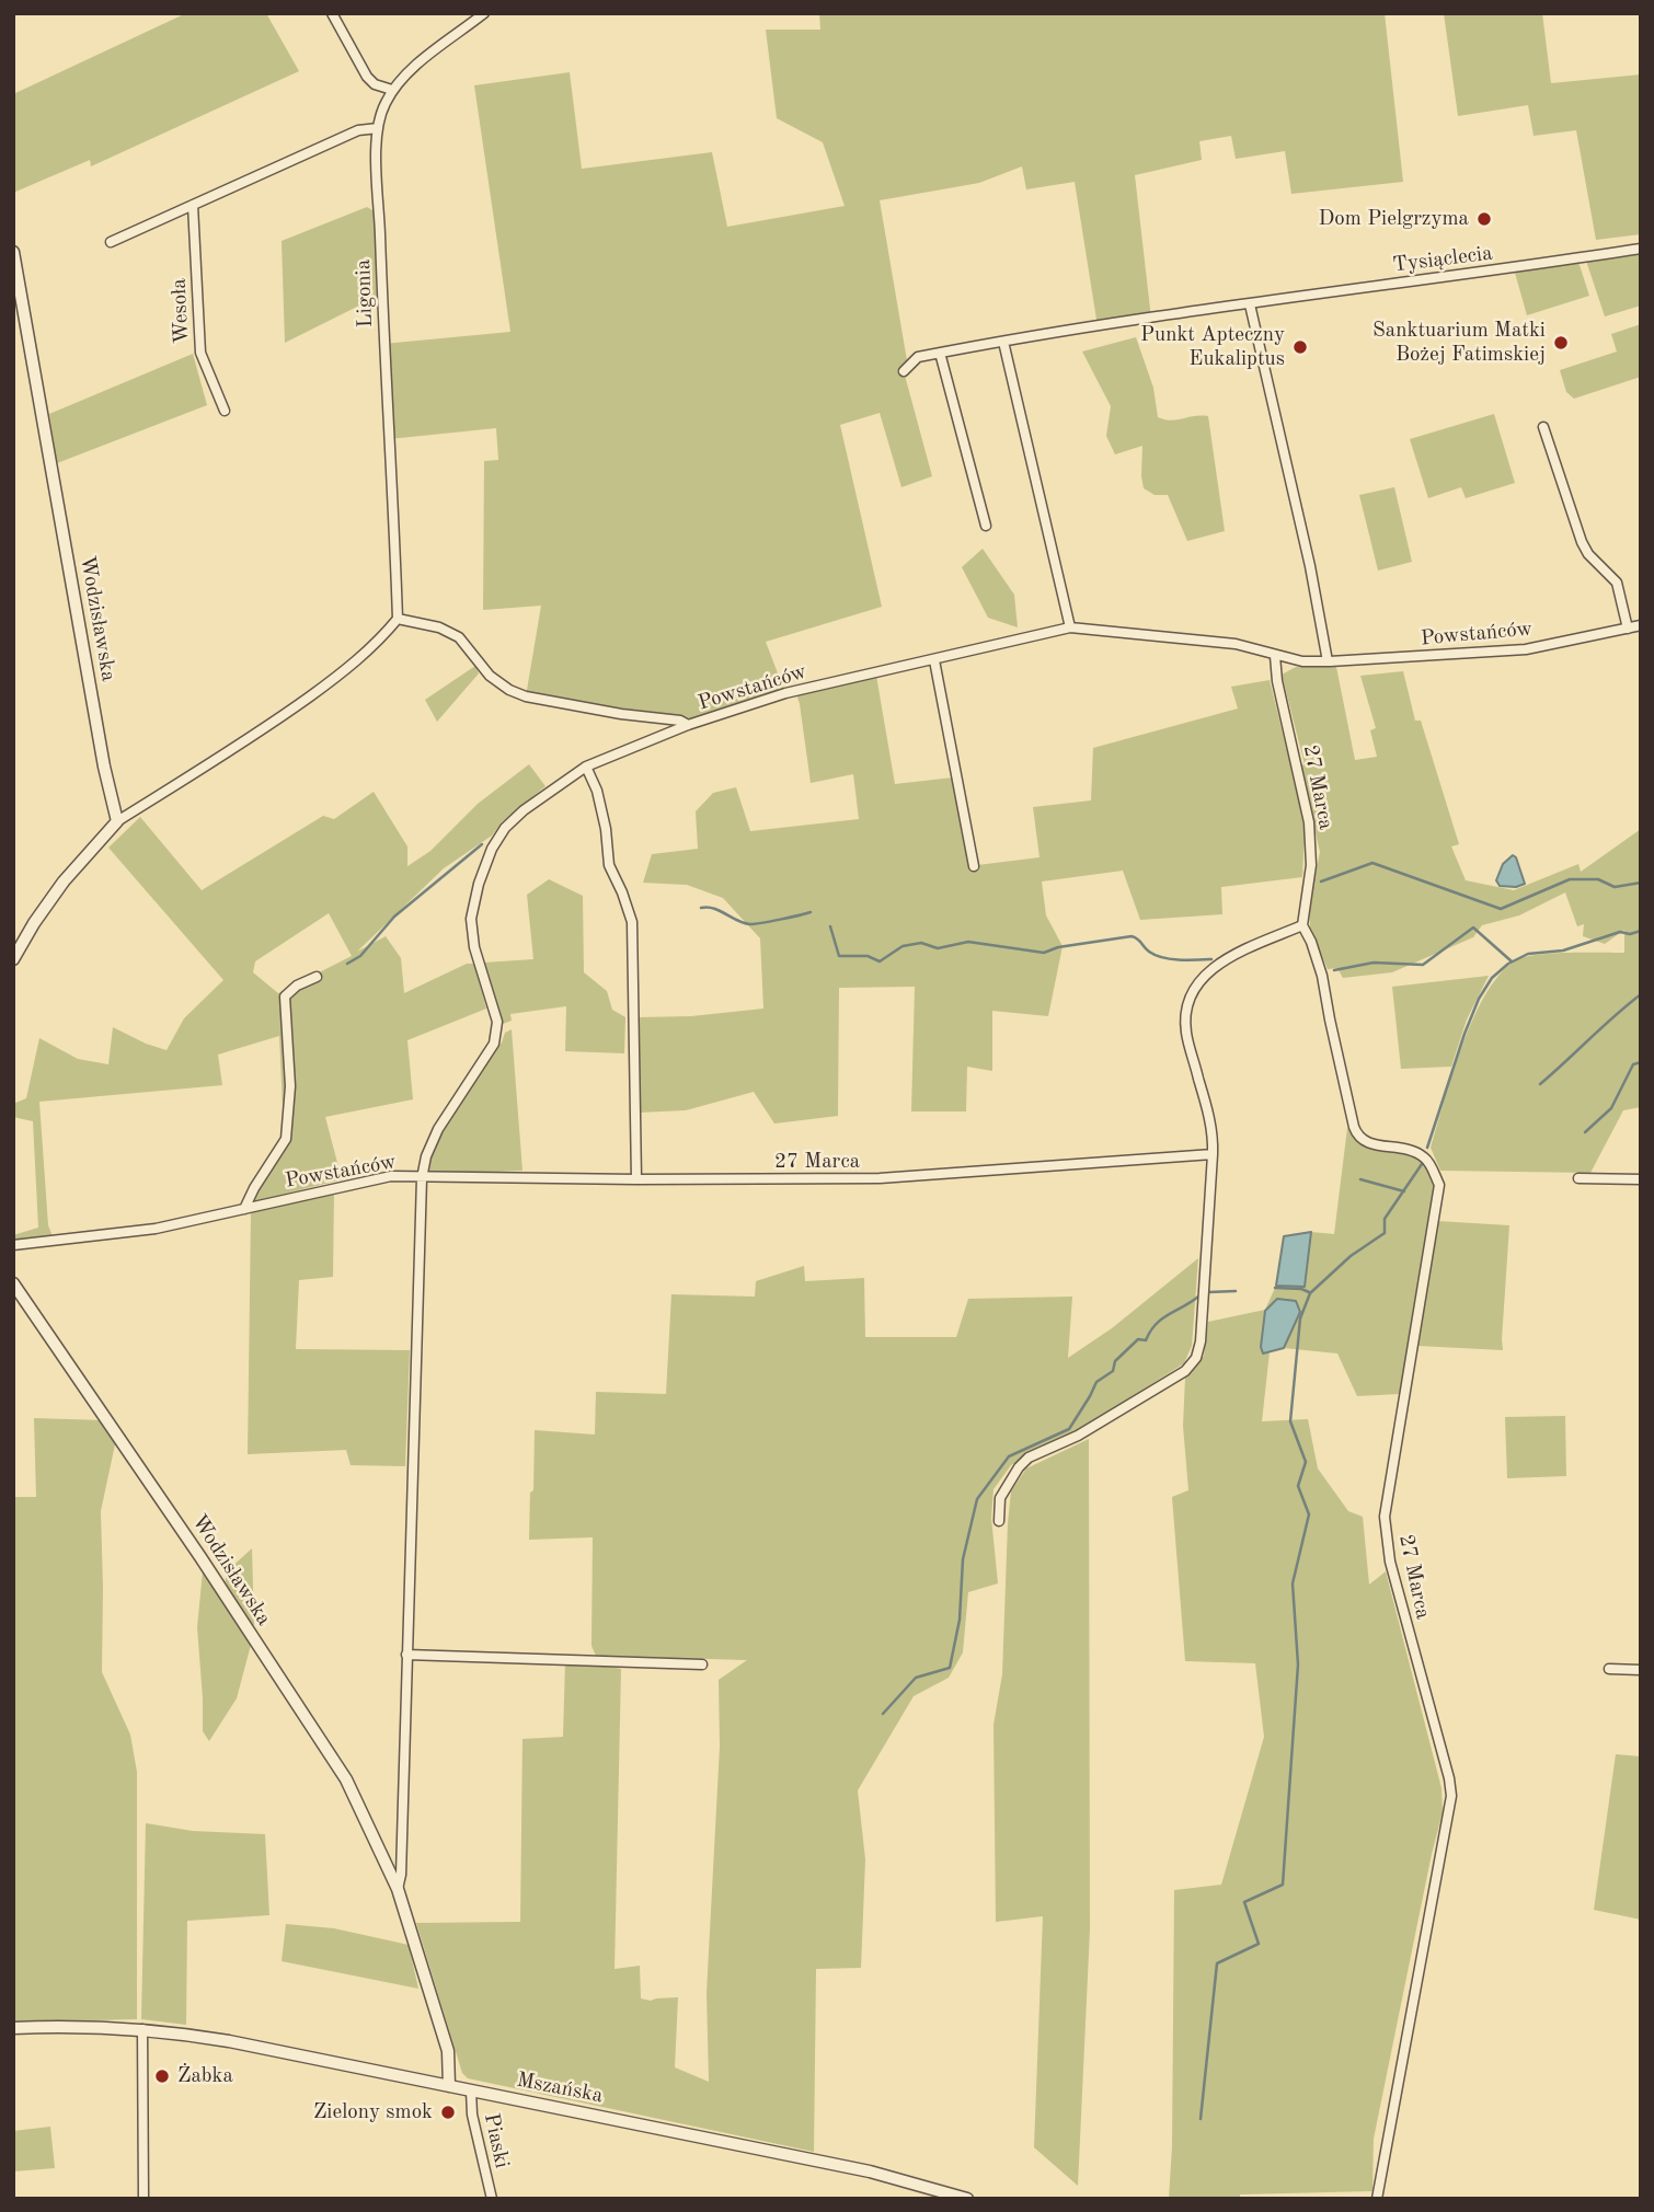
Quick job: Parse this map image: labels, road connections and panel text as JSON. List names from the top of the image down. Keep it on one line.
{"streets":{"street":["Tysiąclecia","Ligonia","Wesoła","Wodzisławska","Powstańców","27 Marca","Mszańska","Piaski"]},"crossings":[["Wodzisławska","Powstańców"],["Wodzisławska","27 Marca"],["Wodzisławska","Mszańska"],["Powstańców","27 Marca"],["Mszańska","Piaski"]],"places":["Dom Pielgrzyma","Sanktuarium Matki Bożej Fatimskiej","Punkt Apteczny Eukaliptus","Żabka","Zielony smok"]}
